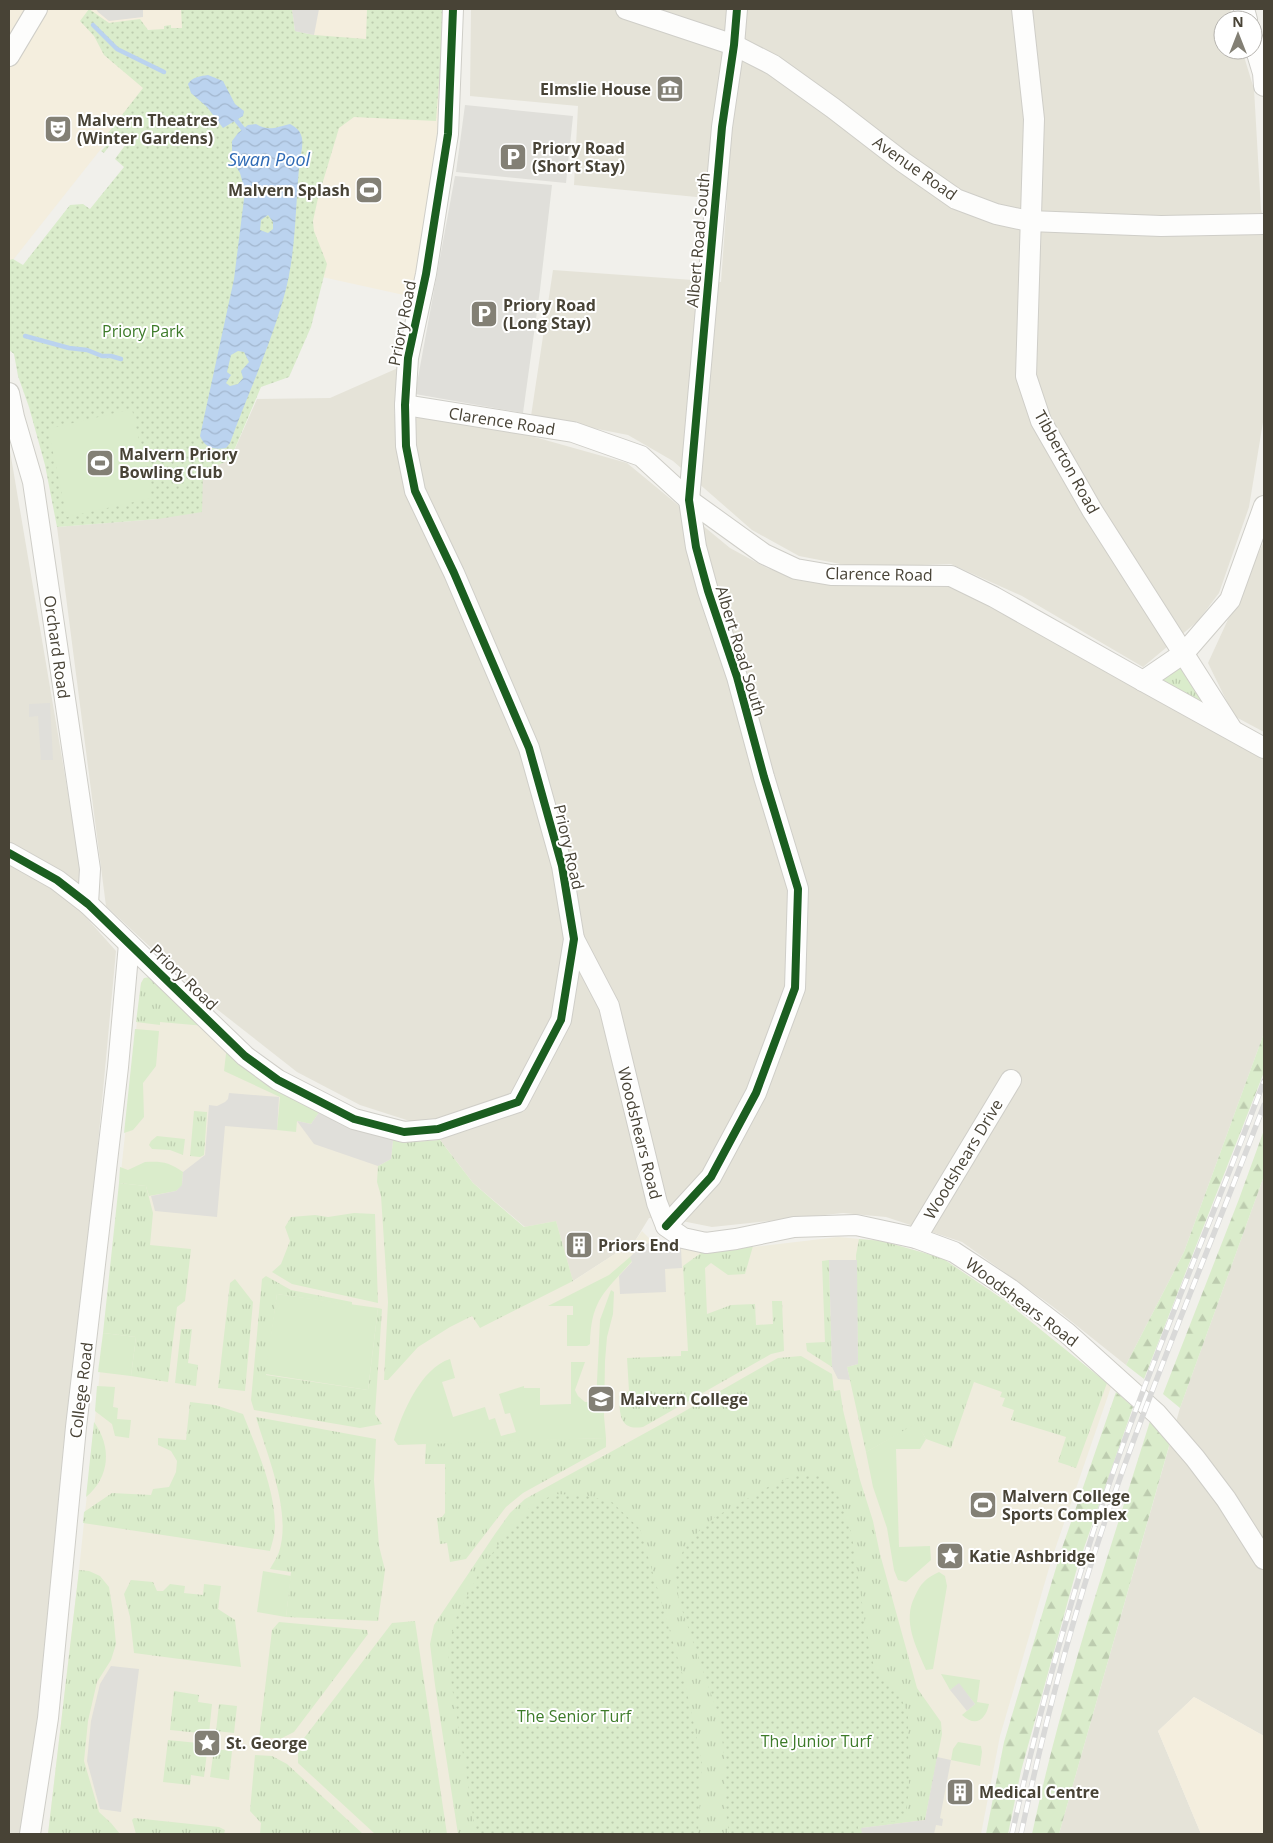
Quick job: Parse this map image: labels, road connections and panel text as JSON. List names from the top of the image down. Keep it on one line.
{"streets":{"street":["Avenue Road","Albert Road South","Priory Road","Clarence Road","Tibberton Road","Orchard Road","Woodshears Road","Woodshears Drive","College Road"]},"crossings":[["Avenue Road","Albert Road South"],["Avenue Road","Tibberton Road"],["Albert Road South","Clarence Road"],["Albert Road South","Woodshears Road"],["Priory Road","Clarence Road"],["Priory Road","Orchard Road"],["Priory Road","Woodshears Road"],["Priory Road","College Road"],["Clarence Road","Tibberton Road"],["Woodshears Road","Woodshears Drive"]],"water":["Swan Pool"],"parks":["Priory Park","The Senior Turf","The Junior Turf"],"places":{"museum":["Elmslie House"],"theatre":["Malvern Theatres (Winter Gardens)"],"parking":["Priory Road (Short Stay)","Priory Road (Long Stay)"],"sports":["Malvern Splash","Malvern Priory Bowling Club","Malvern College Sports Complex"],"building":["Priors End","Medical Centre"],"school or university":["Malvern College"],"place":["Katie Ashbridge","St. George"]},"north":"top"}
